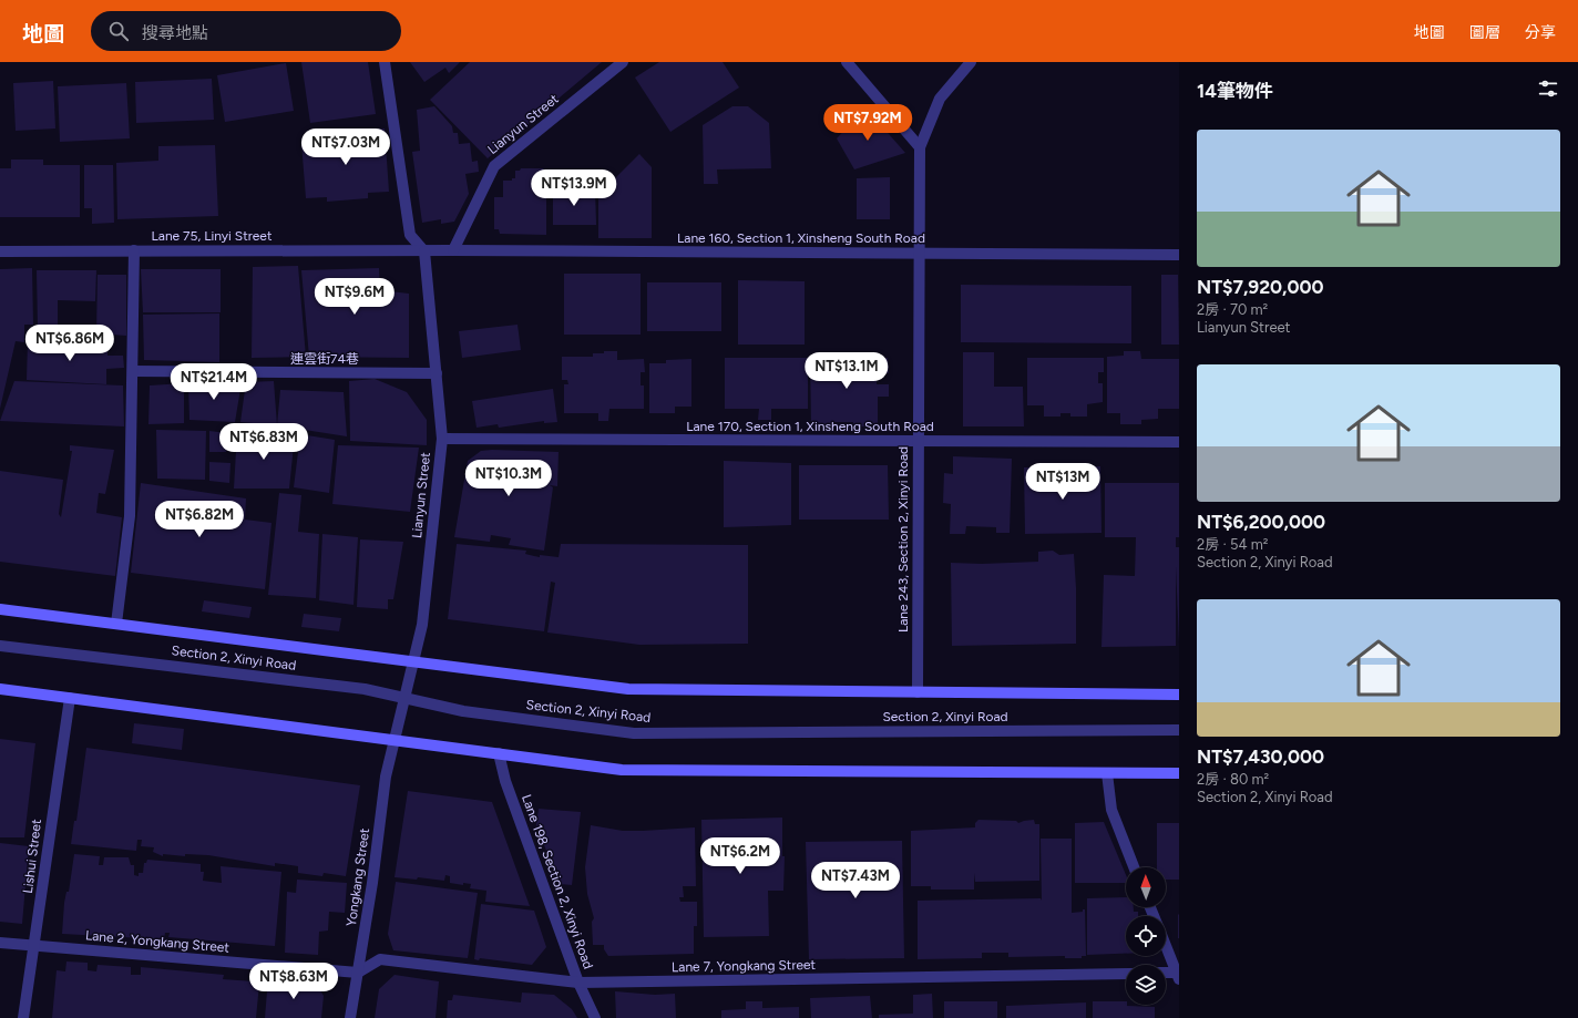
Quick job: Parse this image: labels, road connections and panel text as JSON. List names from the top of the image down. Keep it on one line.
{"streets":{"main road":["Section 2, Xinyi Road"],"street":["Lianyun Street","Lane 75, Linyi Street","Lane 160, Section 1, Xinsheng South Road","連雲街74巷","Lane 170, Section 1, Xinsheng South Road","Lane 243, Section 2, Xinyi Road","Lishui Street","Yongkang Street","Lane 198, Section 2, Xinyi Road","Lane 2, Yongkang Street","Lane 7, Yongkang Street"]},"crossings":[["Lianyun Street","Lane 75, Linyi Street"],["Lianyun Street","Lane 160, Section 1, Xinsheng South Road"],["Lianyun Street","連雲街74巷"],["Lianyun Street","Lane 170, Section 1, Xinsheng South Road"],["Lianyun Street","Section 2, Xinyi Road"],["Lianyun Street","Yongkang Street"],["Lane 75, Linyi Street","Lane 160, Section 1, Xinsheng South Road"],["Lane 160, Section 1, Xinsheng South Road","Lane 243, Section 2, Xinyi Road"],["Lane 170, Section 1, Xinsheng South Road","Lane 243, Section 2, Xinyi Road"],["Lane 243, Section 2, Xinyi Road","Section 2, Xinyi Road"],["Lishui Street","Lane 2, Yongkang Street"],["Yongkang Street","Lane 2, Yongkang Street"],["Yongkang Street","Lane 7, Yongkang Street"],["Lane 198, Section 2, Xinyi Road","Lane 7, Yongkang Street"],["Lane 2, Yongkang Street","Lane 7, Yongkang Street"]],"north":"top","page":{"header":"地圖","search":"搜尋地點","nav":["地圖","圖層","分享"],"heading":"14筆物件","price":["NT$7.92M","NT$7.03M","NT$13.9M","NT$9.6M","NT$6.86M","NT$13.1M","NT$21.4M","NT$6.83M","NT$10.3M","NT$13M","NT$6.82M","NT$6.2M","NT$7.43M","NT$8.63M"],"list":[{"name":"NT$7,920,000","note":"2房 · 70 m² · Lianyun Street"},{"name":"NT$6,200,000","note":"2房 · 54 m² · Section 2, Xinyi Road"},{"name":"NT$7,430,000","note":"2房 · 80 m² · Section 2, Xinyi Road"}]}}
